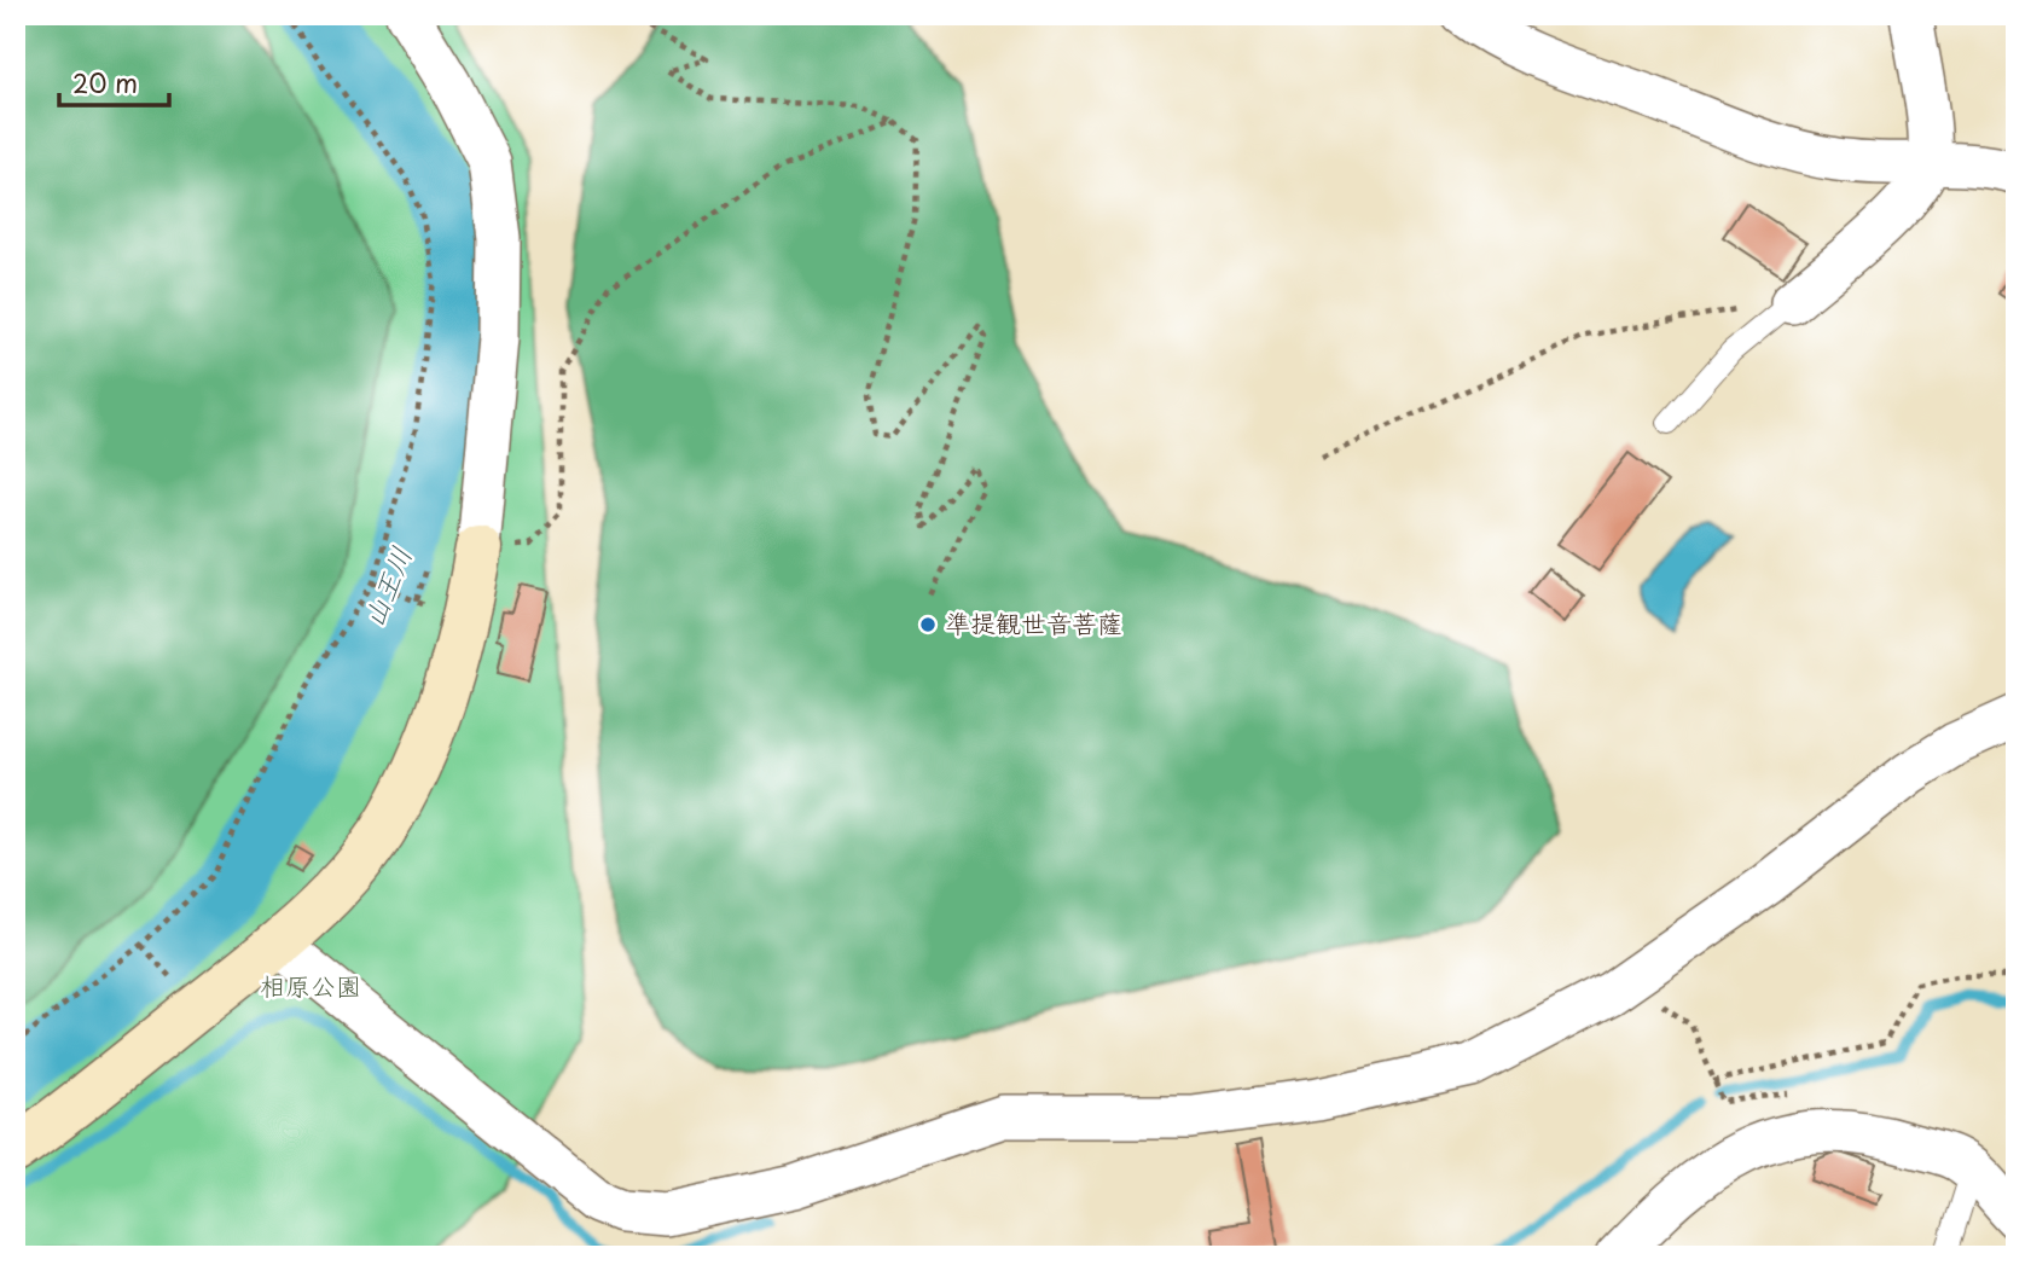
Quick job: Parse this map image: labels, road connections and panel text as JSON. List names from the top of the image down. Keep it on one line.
{"water":["山王川"],"parks":["相原公園"],"places":["準提観世音菩薩"],"scale_bar":"20 m"}
